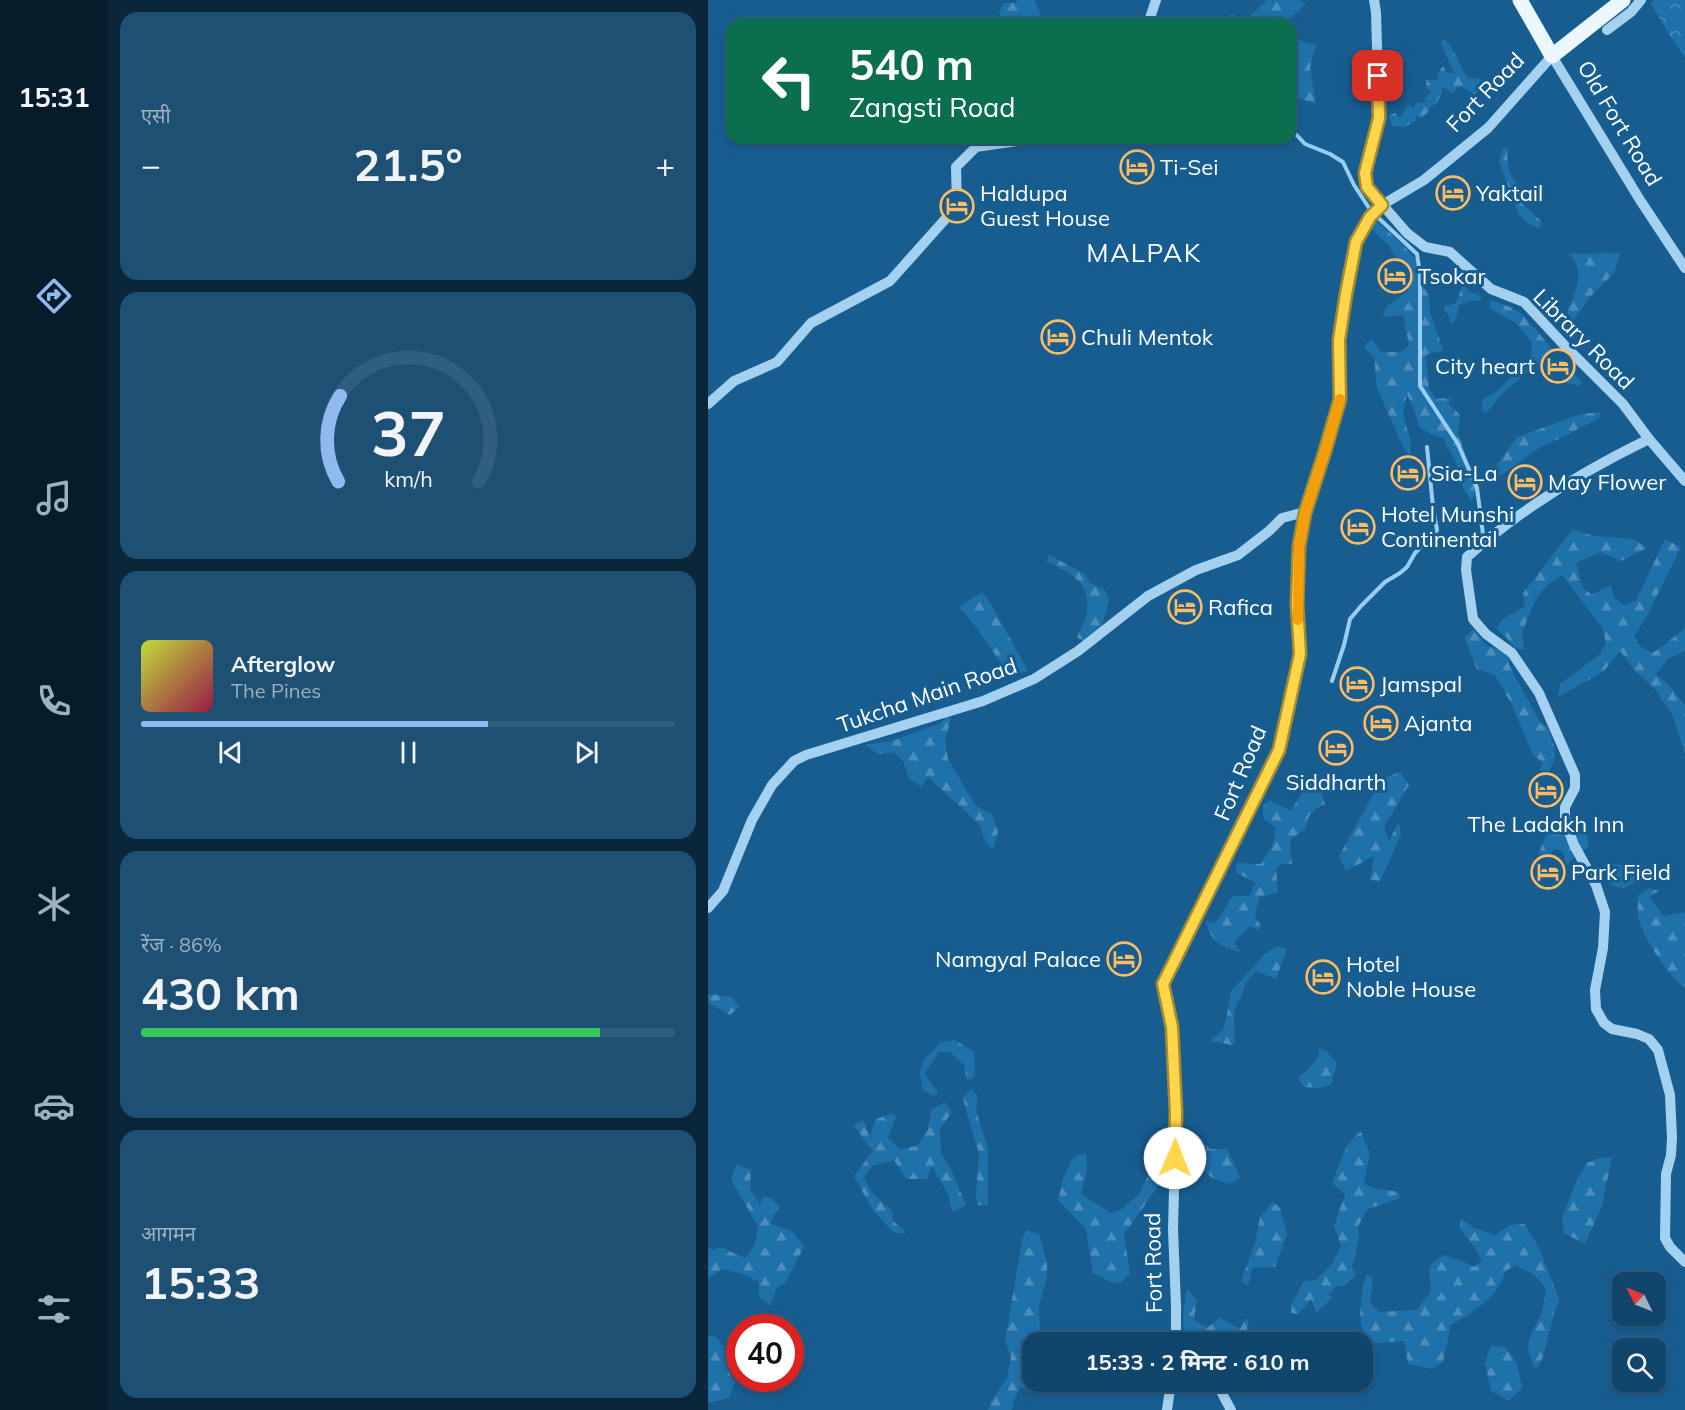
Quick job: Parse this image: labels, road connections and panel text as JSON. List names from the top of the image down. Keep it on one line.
{"streets":{"main road":["Fort Road","Old Fort Road"],"street":["Library Road","Tukcha Main Road"]},"crossings":[["Fort Road","Old Fort Road"],["Fort Road","Library Road"],["Fort Road","Tukcha Main Road"]],"districts":["MALPAK"],"places":{"hotel":["Ti-Sei","Yaktail","Haldupa Guest House","Tsokar","Chuli Mentok","City heart","Sia-La","May Flower","Hotel Munshi Continental","Rafica","Jamspal","Ajanta","Siddharth","The Ladakh Inn","Park Field","Namgyal Palace","Hotel Noble House"]},"north":"top left","page":{"tabs":"15:31","tile":["एसी",["रेंज · 86%","430 km"],["आगमन","15:33"]],"turn":["540 m","Zangsti Road"],"heat":["−","21.5°","+"],"song":["Afterglow","The Pines"],"limit":"40","trip":"15:33 · 2 मिनट · 610 m","gauge":["37","km/h"]}}
